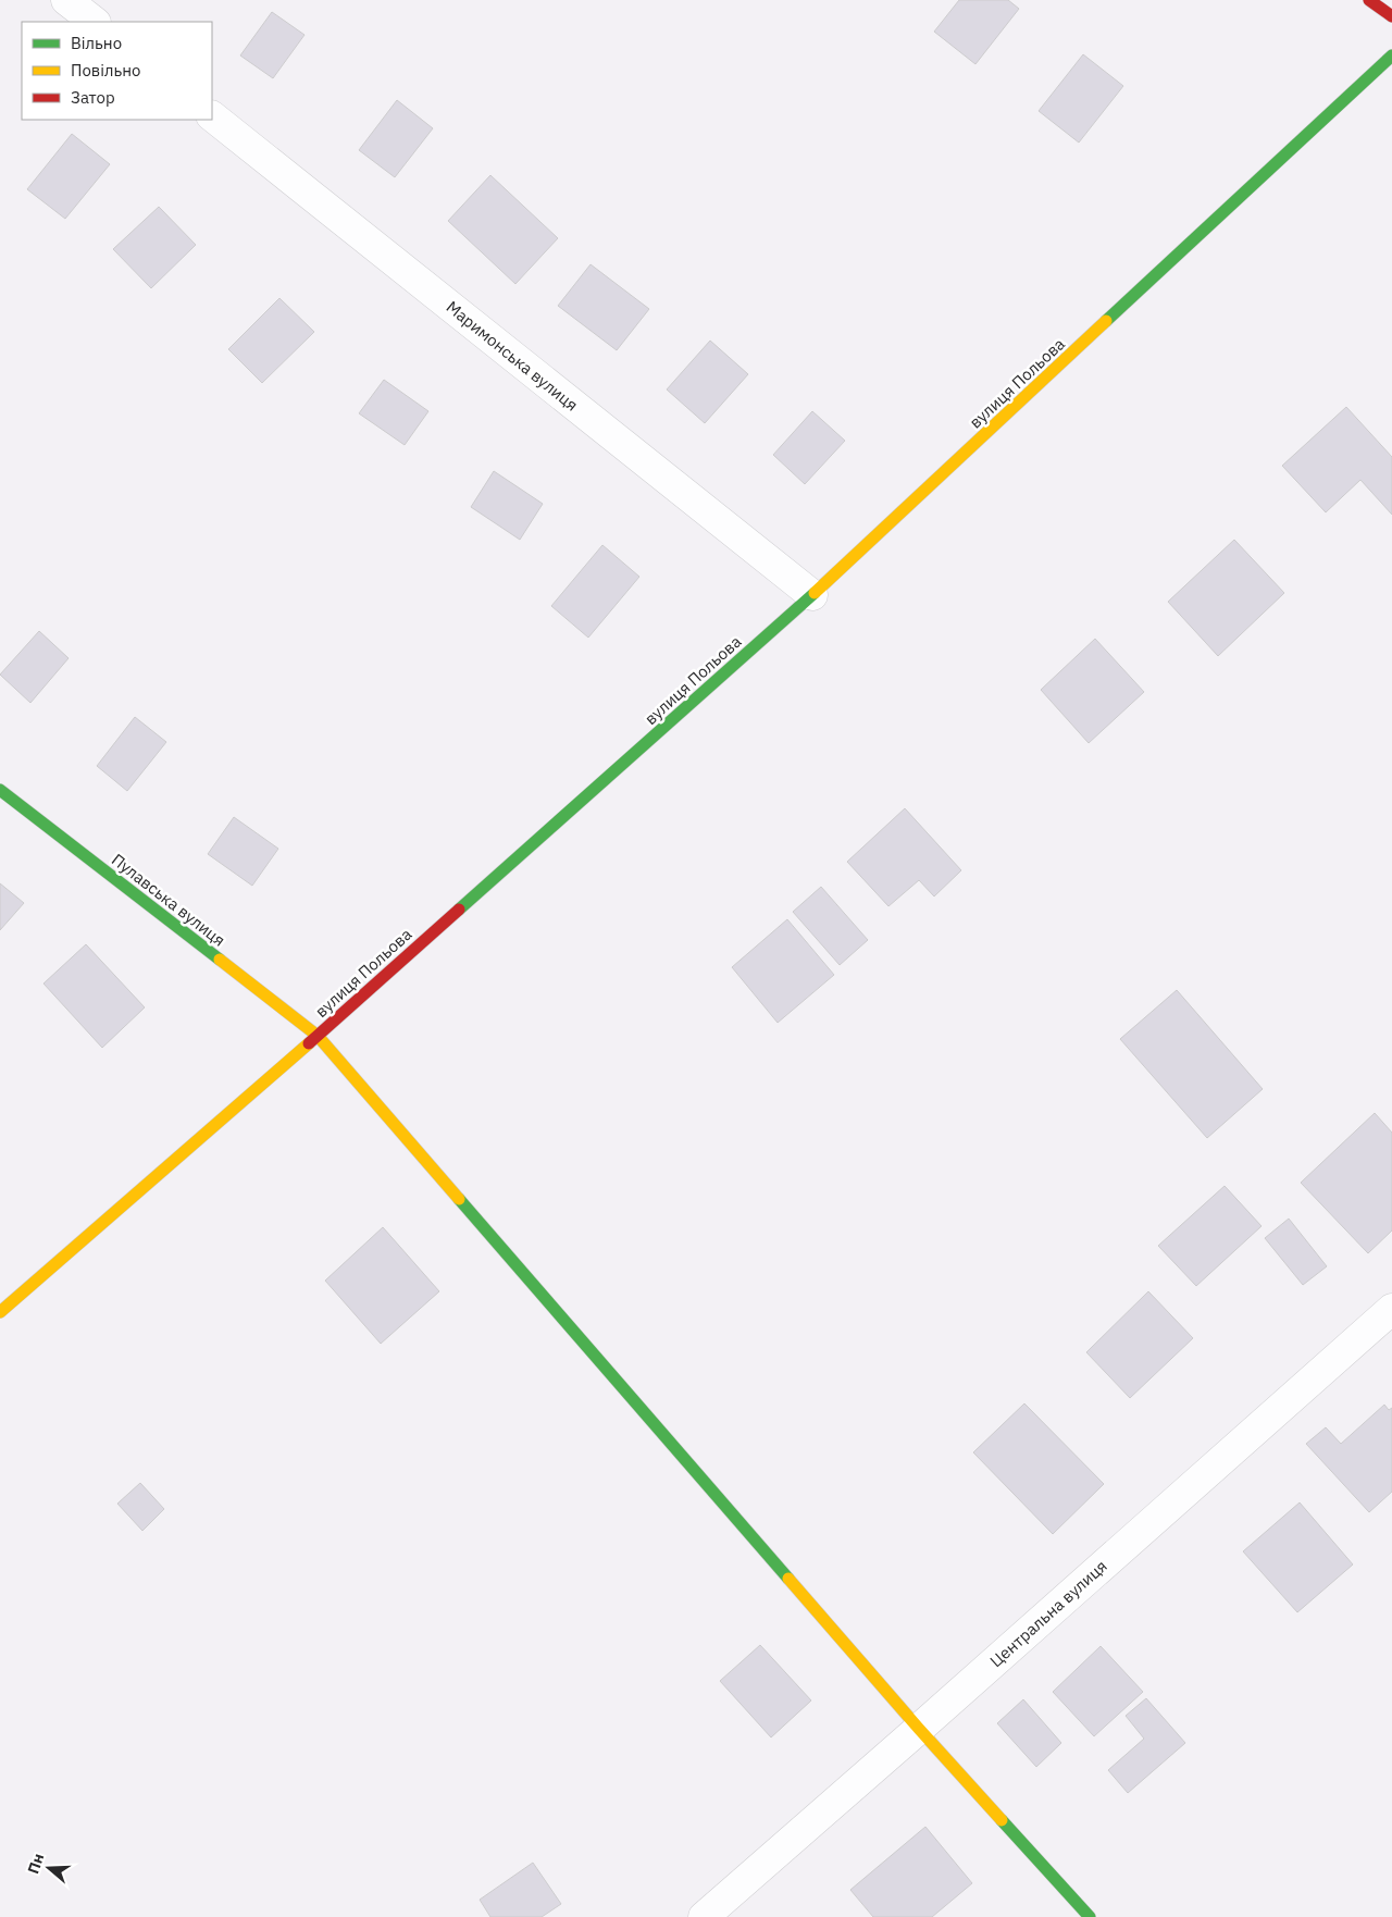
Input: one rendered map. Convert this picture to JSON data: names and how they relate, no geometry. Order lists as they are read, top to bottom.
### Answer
{
  "streets": {
    "street": [
      "Маримонська вулиця",
      "вулиця Польова",
      "Пулавська вулиця",
      "Центральна вулиця"
    ]
  },
  "crossings": [
    ["Маримонська вулиця", "вулиця Польова"],
    ["вулиця Польова", "Пулавська вулиця"],
    ["Пулавська вулиця", "Центральна вулиця"]
  ],
  "legend": ["Вільно", "Повільно", "Затор"],
  "north": "left"
}
